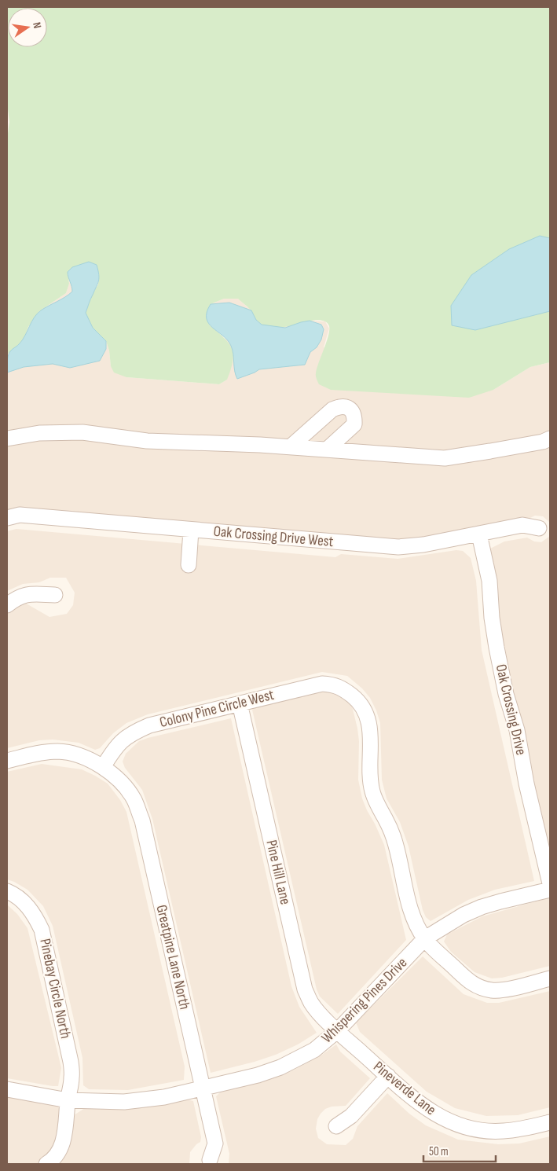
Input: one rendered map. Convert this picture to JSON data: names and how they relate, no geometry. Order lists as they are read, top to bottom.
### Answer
{
  "streets": {
    "street": [
      "Oak Crossing Drive West",
      "Colony Pine Circle West",
      "Oak Crossing Drive",
      "Pine Hill Lane",
      "Greatpine Lane North",
      "Pinebay Circle North",
      "Whispering Pines Drive",
      "Pineverde Lane"
    ]
  },
  "crossings": [
    ["Oak Crossing Drive West", "Oak Crossing Drive"],
    ["Colony Pine Circle West", "Pine Hill Lane"],
    ["Colony Pine Circle West", "Greatpine Lane North"],
    ["Colony Pine Circle West", "Whispering Pines Drive"],
    ["Pine Hill Lane", "Whispering Pines Drive"],
    ["Pine Hill Lane", "Pineverde Lane"],
    ["Greatpine Lane North", "Whispering Pines Drive"],
    ["Pinebay Circle North", "Whispering Pines Drive"],
    ["Whispering Pines Drive", "Pineverde Lane"]
  ],
  "scale_bar": "50 m",
  "north": "right"
}
